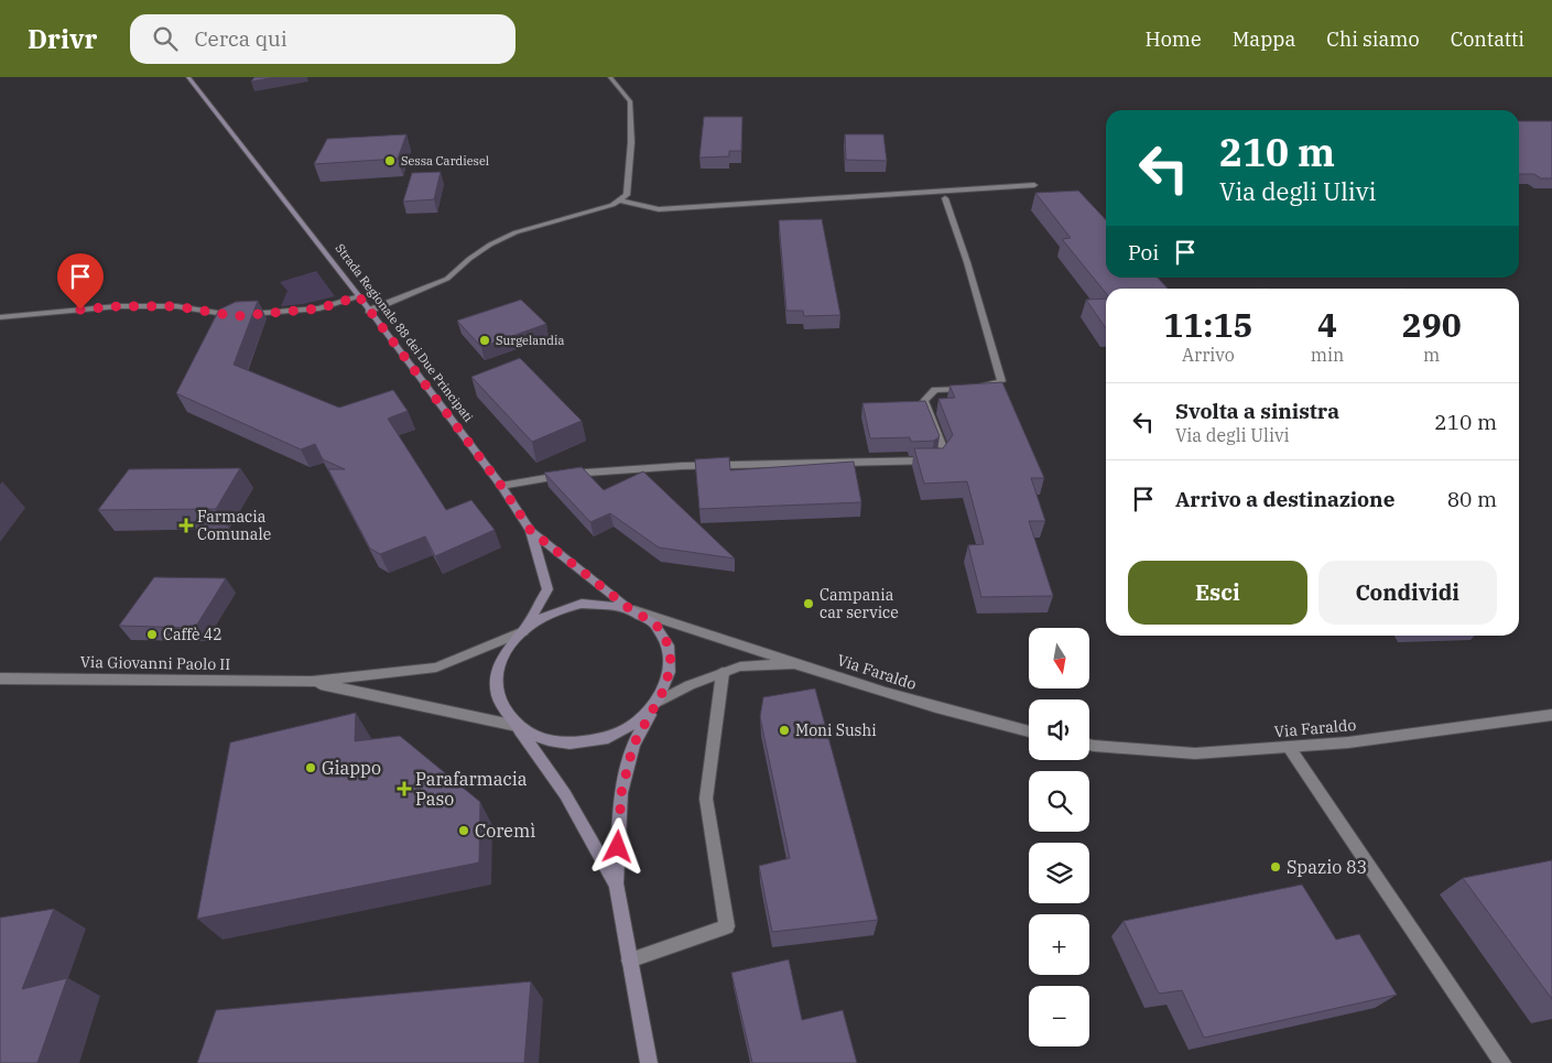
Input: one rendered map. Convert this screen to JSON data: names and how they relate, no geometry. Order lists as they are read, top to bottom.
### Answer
{
  "streets": {
    "main road": ["Strada Regionale 88 dei Due Principati"],
    "street": ["Via Giovanni Paolo II", "Via Faraldo"]
  },
  "crossings": [
    ["Strada Regionale 88 dei Due Principati", "Via Faraldo"]
  ],
  "places": {
    "other": [
      "Sessa Cardiesel",
      "Surgelandia",
      "Campania car service",
      "Caffè 42",
      "Moni Sushi",
      "Giappo",
      "Coremì",
      "Spazio 83"
    ],
    "health": ["Farmacia Comunale", "Parafarmacia Paso"]
  },
  "north": "bottom",
  "page": {
    "header": "Drivr",
    "search": "Cerca qui",
    "nav": [
      "Home",
      "Mappa",
      "Chi siamo",
      "Contatti"
    ],
    "turn": ["210 m", "Via degli Ulivi"],
    "then": "Poi",
    "eta": [
      "11:15",
      "Arrivo",
      "4",
      "min",
      "290",
      "m"
    ],
    "list": [
      {
        "name": "Svolta a sinistra",
        "note": "Via degli Ulivi",
        "value": "210 m"
      },
      {
        "name": "Arrivo a destinazione",
        "value": "80 m"
      }
    ],
    "buttons": ["Esci", "Condividi"],
    "map_buttons": ["+", "−"]
  }
}
